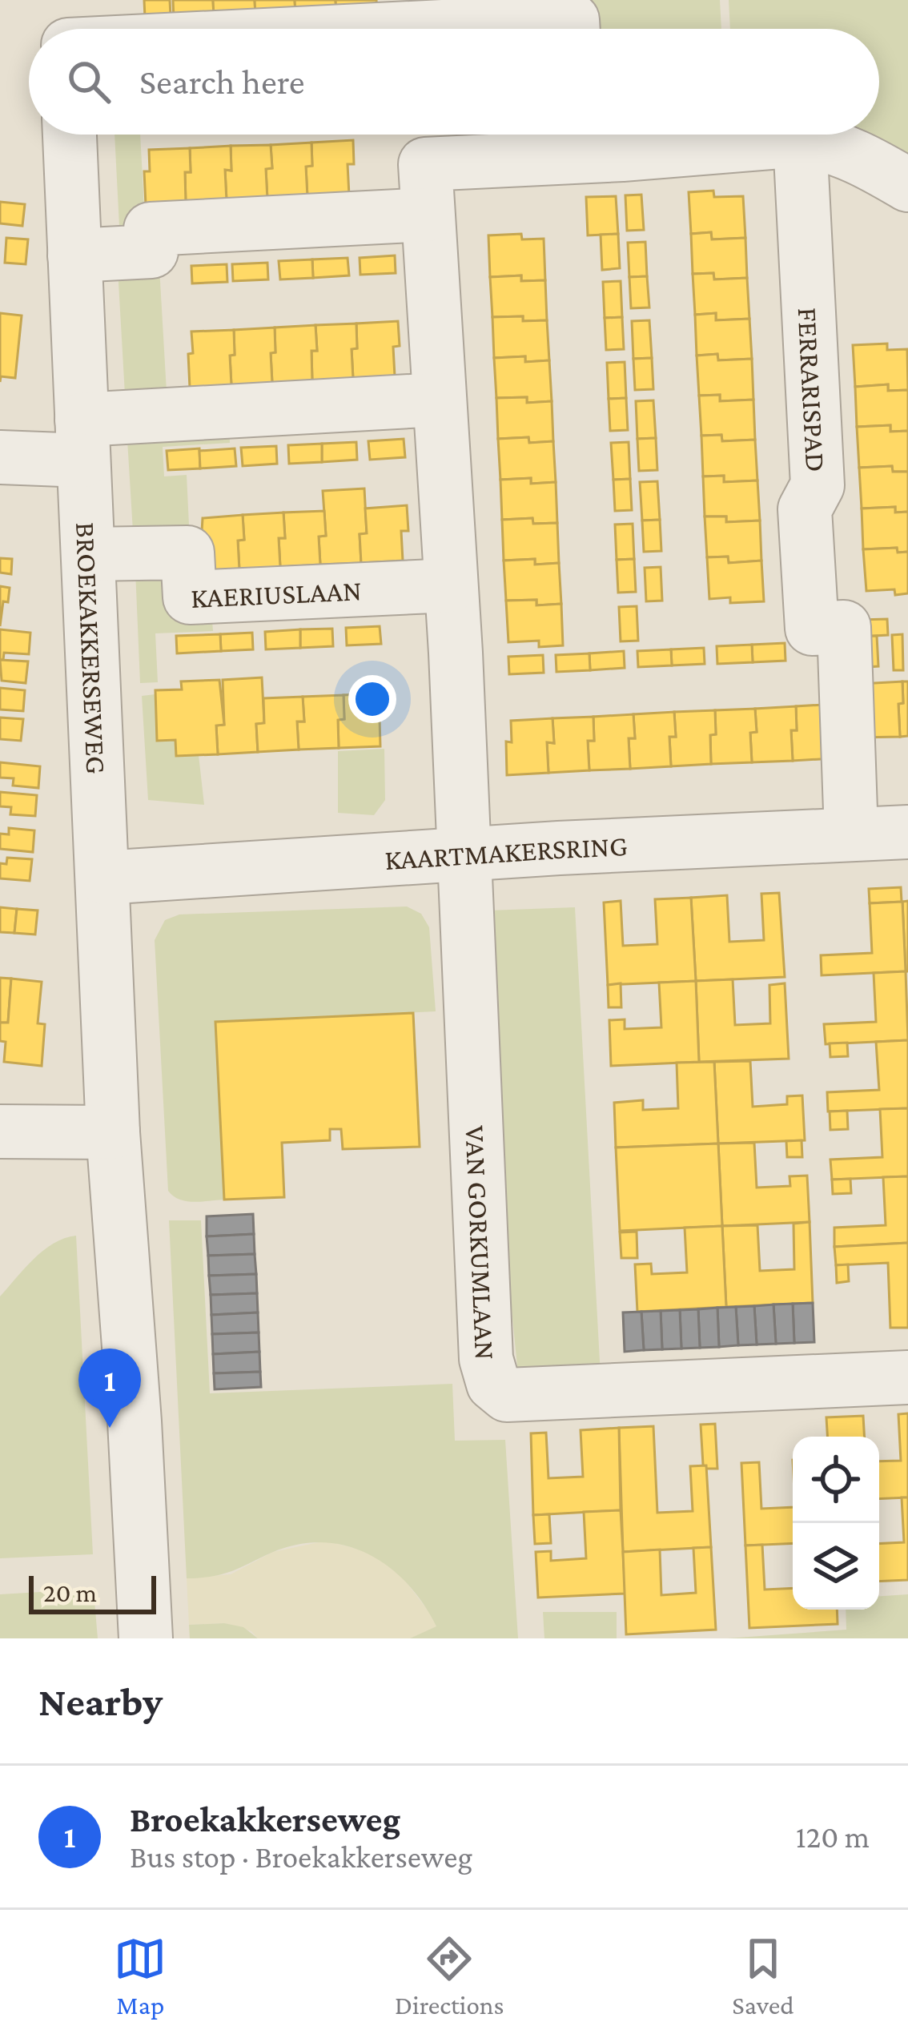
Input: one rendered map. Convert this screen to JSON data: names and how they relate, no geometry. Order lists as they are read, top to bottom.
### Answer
{
  "streets": {
    "street": [
      "FERRARISPAD",
      "KAERIUSLAAN",
      "BROEKAKKERSEWEG",
      "KAARTMAKERSRING",
      "VAN GORKUMLAAN"
    ]
  },
  "crossings": [
    ["FERRARISPAD", "KAARTMAKERSRING"],
    ["KAERIUSLAAN", "BROEKAKKERSEWEG"],
    ["BROEKAKKERSEWEG", "KAARTMAKERSRING"],
    ["KAARTMAKERSRING", "VAN GORKUMLAAN"]
  ],
  "scale_bar": "20 m",
  "page": {
    "search": "Search here",
    "pins": "1",
    "scale": "20 m",
    "heading": "Nearby",
    "list": [
      {
        "mark": "1",
        "name": "Broekakkerseweg",
        "note": "Bus stop · Broekakkerseweg",
        "value": "120 m"
      }
    ],
    "nav": ["Map", "Directions", "Saved"]
  }
}
